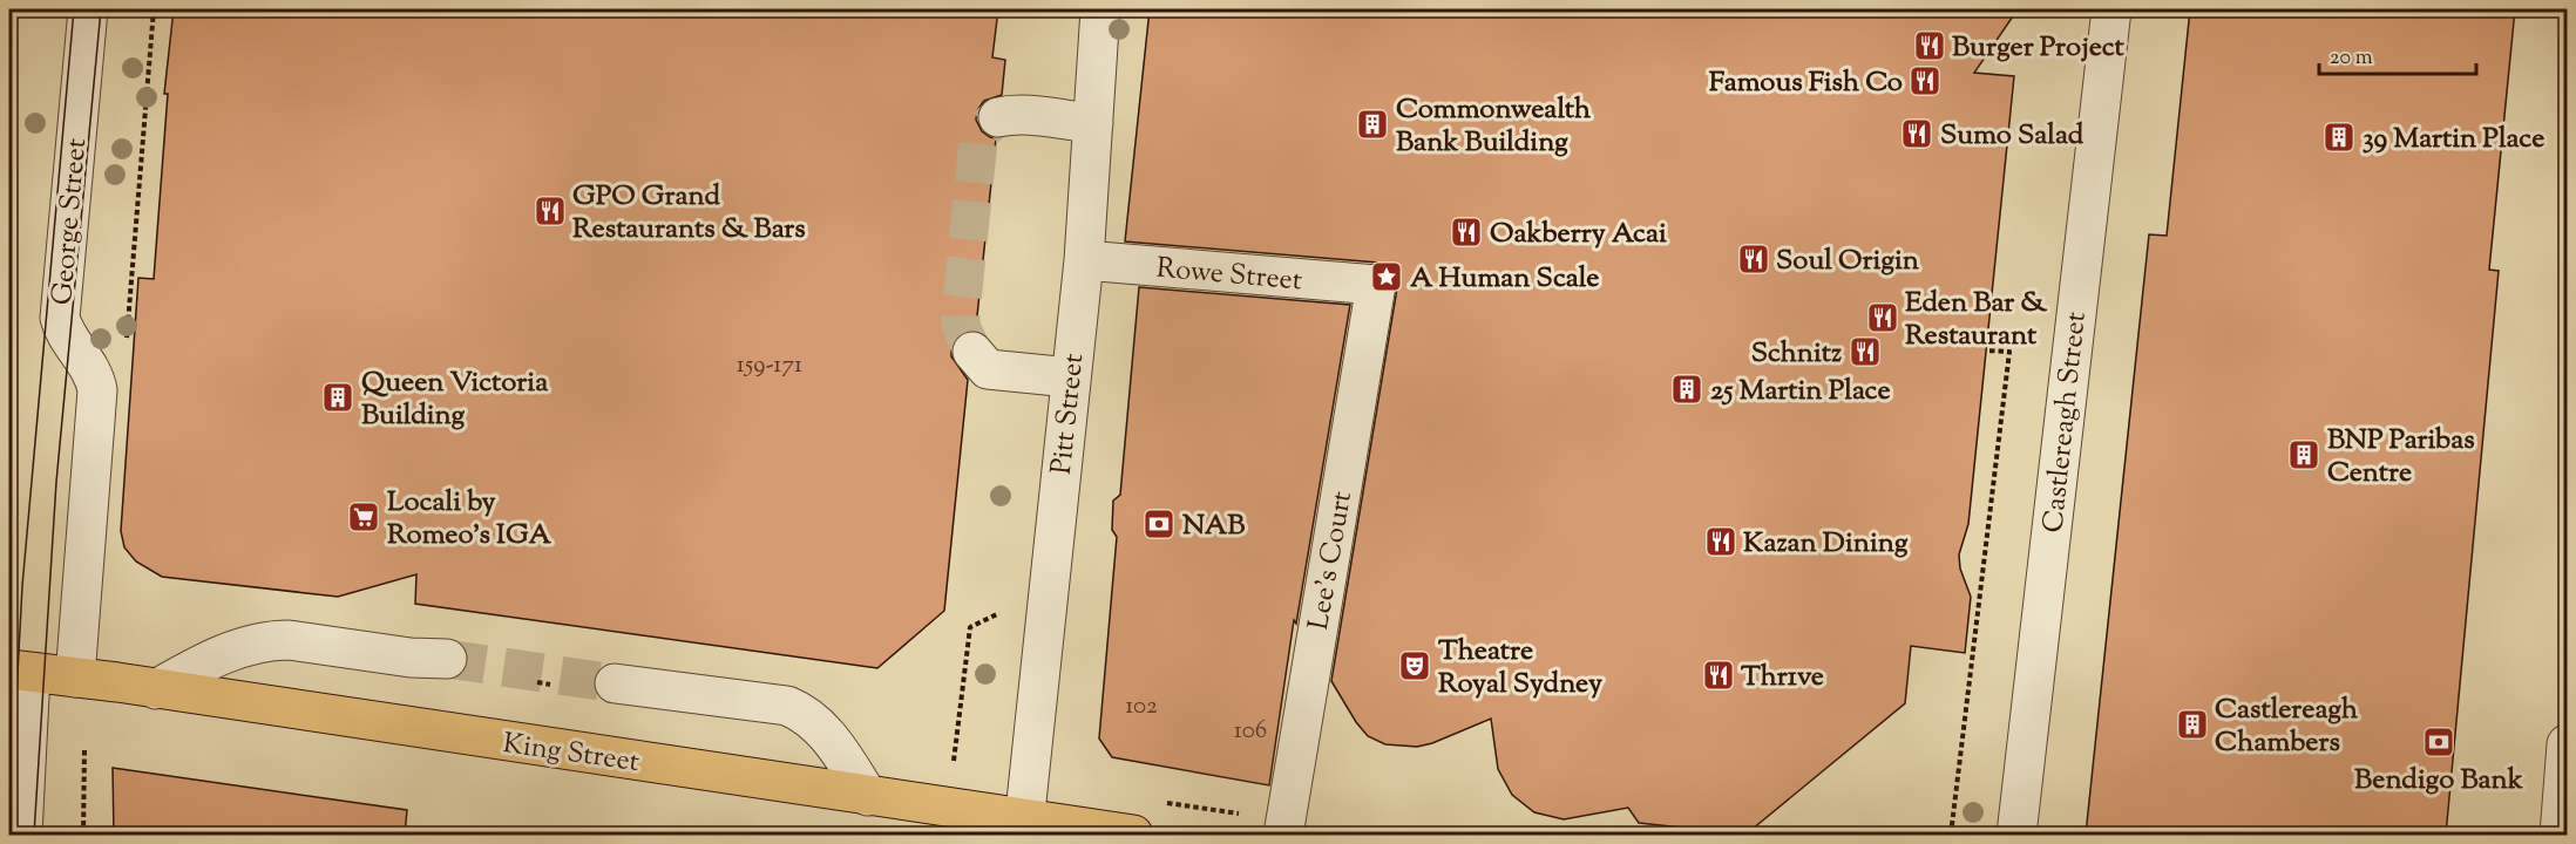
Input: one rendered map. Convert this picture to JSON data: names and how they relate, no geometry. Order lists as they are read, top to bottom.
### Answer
{
  "streets": {
    "main road": ["King Street"],
    "street": [
      "George Street",
      "Rowe Street",
      "Pitt Street",
      "Castlereagh Street",
      "Lee's Court"
    ]
  },
  "crossings": [
    ["George Street", "King Street"],
    ["Rowe Street", "Pitt Street"],
    ["Rowe Street", "Lee's Court"],
    ["Pitt Street", "King Street"]
  ],
  "places": {
    "restaurant": [
      "Burger Project",
      "Famous Fish Co",
      "Sumo Salad",
      "GPO Grand Restaurants & Bars",
      "Oakberry Acai",
      "Soul Origin",
      "Eden Bar & Restaurant",
      "Schnitz",
      "Kazan Dining",
      "Thr1ve"
    ],
    "building": [
      "Commonwealth Bank Building",
      "39 Martin Place",
      "25 Martin Place",
      "Queen Victoria Building",
      "BNP Paribas Centre",
      "Castlereagh Chambers"
    ],
    "place": ["A Human Scale"],
    "supermarket": ["Locali by Romeo's IGA"],
    "bank": ["NAB", "Bendigo Bank"],
    "theatre": ["Theatre Royal Sydney"]
  },
  "house_numbers": ["159-171", "102", "106"],
  "scale_bar": "20 m"
}
